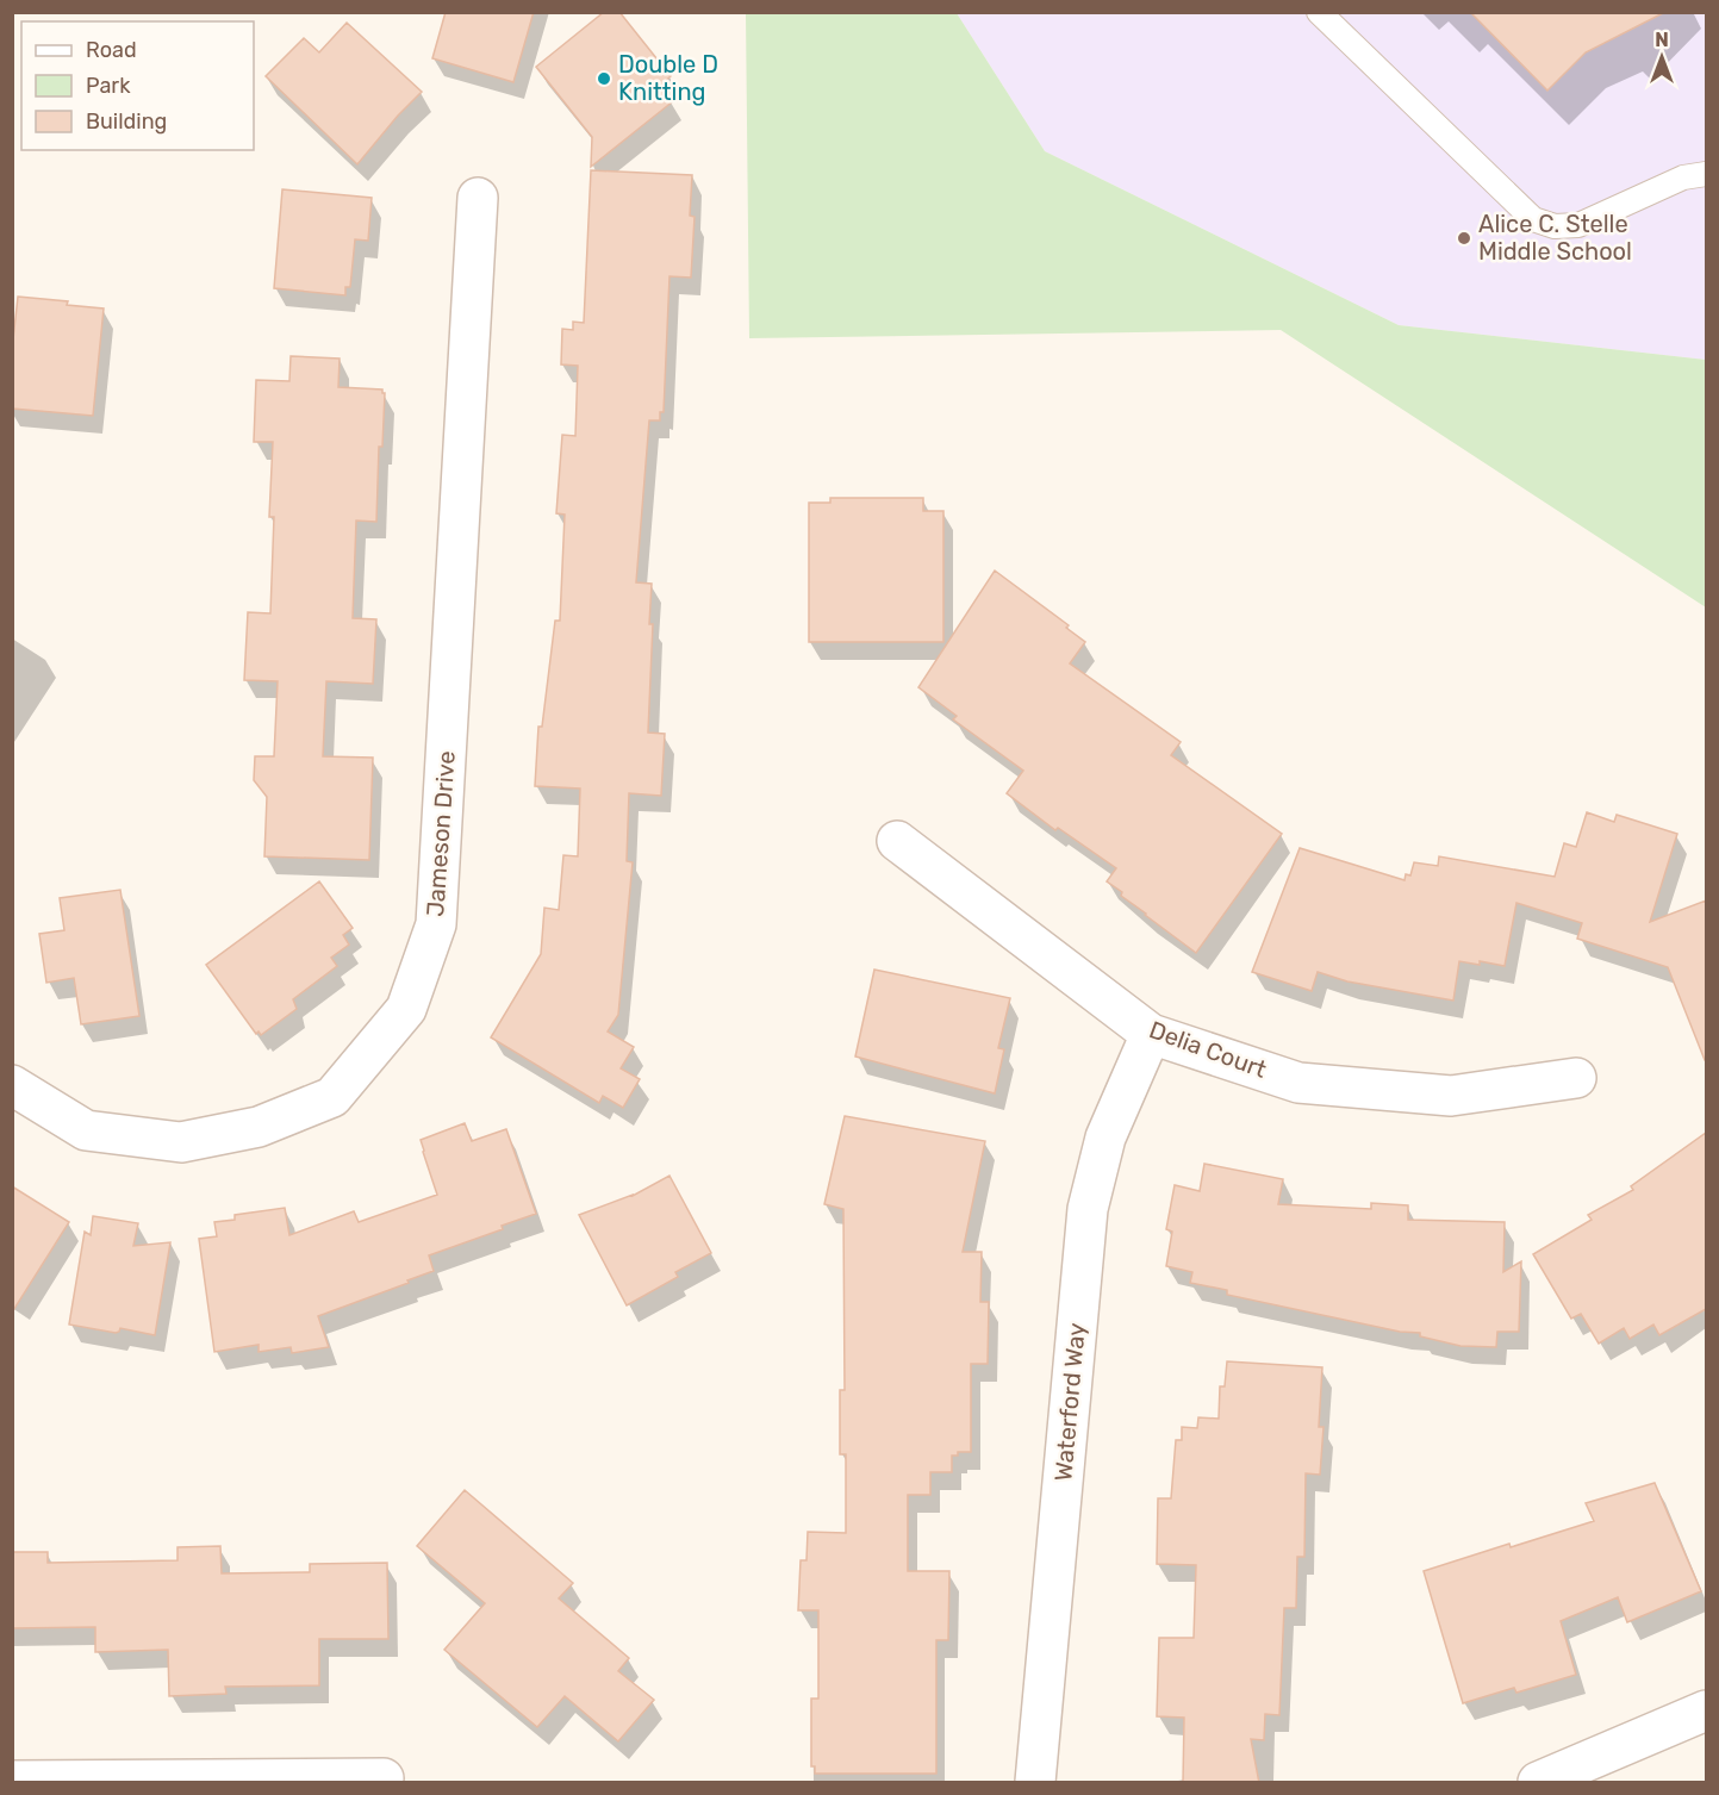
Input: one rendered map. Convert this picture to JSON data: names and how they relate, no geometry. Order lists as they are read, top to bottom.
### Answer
{
  "streets": {
    "street": ["Jameson Drive", "Delia Court", "Waterford Way"]
  },
  "crossings": [
    ["Delia Court", "Waterford Way"]
  ],
  "places": ["Double D Knitting", "Alice C. Stelle Middle School"],
  "legend": ["Road", "Park", "Building"],
  "north": "top"
}
